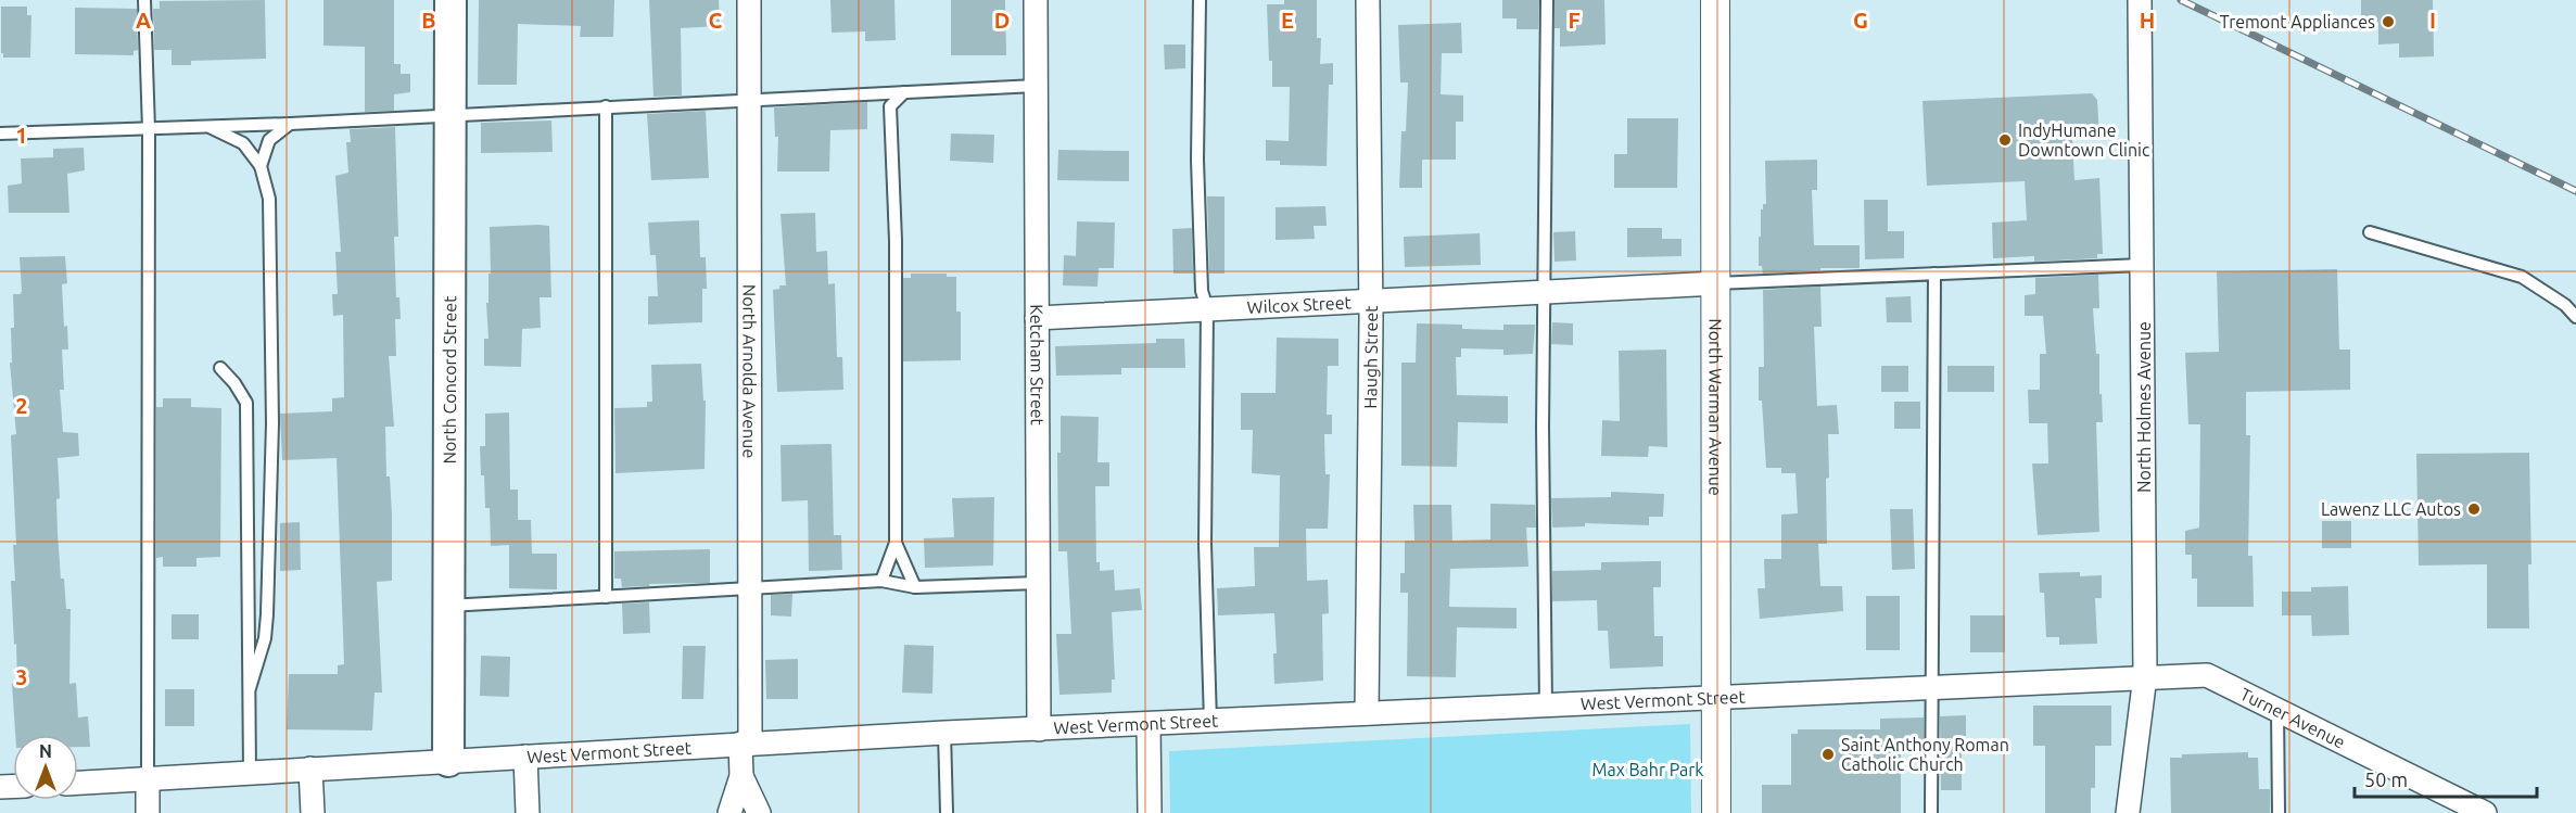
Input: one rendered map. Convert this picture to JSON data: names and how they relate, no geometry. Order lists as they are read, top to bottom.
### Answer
{
  "streets": {
    "main road": ["North Concord Street"],
    "street": [
      "Wilcox Street",
      "Haugh Street",
      "Ketcham Street",
      "North Arnolda Avenue",
      "North Warman Avenue",
      "North Holmes Avenue",
      "West Vermont Street",
      "Turner Avenue"
    ]
  },
  "crossings": [
    ["Wilcox Street", "Haugh Street"],
    ["Wilcox Street", "Ketcham Street"],
    ["Wilcox Street", "North Warman Avenue"],
    ["Haugh Street", "West Vermont Street"],
    ["Ketcham Street", "West Vermont Street"],
    ["North Arnolda Avenue", "West Vermont Street"],
    ["North Concord Street", "West Vermont Street"],
    ["North Warman Avenue", "West Vermont Street"],
    ["North Holmes Avenue", "West Vermont Street"],
    ["West Vermont Street", "Turner Avenue"]
  ],
  "parks": ["Max Bahr Park"],
  "places": [
    "Tremont Appliances",
    "IndyHumane Downtown Clinic",
    "Lawenz LLC Autos",
    "Saint Anthony Roman Catholic Church"
  ],
  "scale_bar": "50 m",
  "north": "top",
  "grid": {
    "columns": [
      "A",
      "B",
      "C",
      "D",
      "E",
      "F",
      "G",
      "H",
      "I"
    ],
    "rows": ["1", "2", "3"]
  }
}
